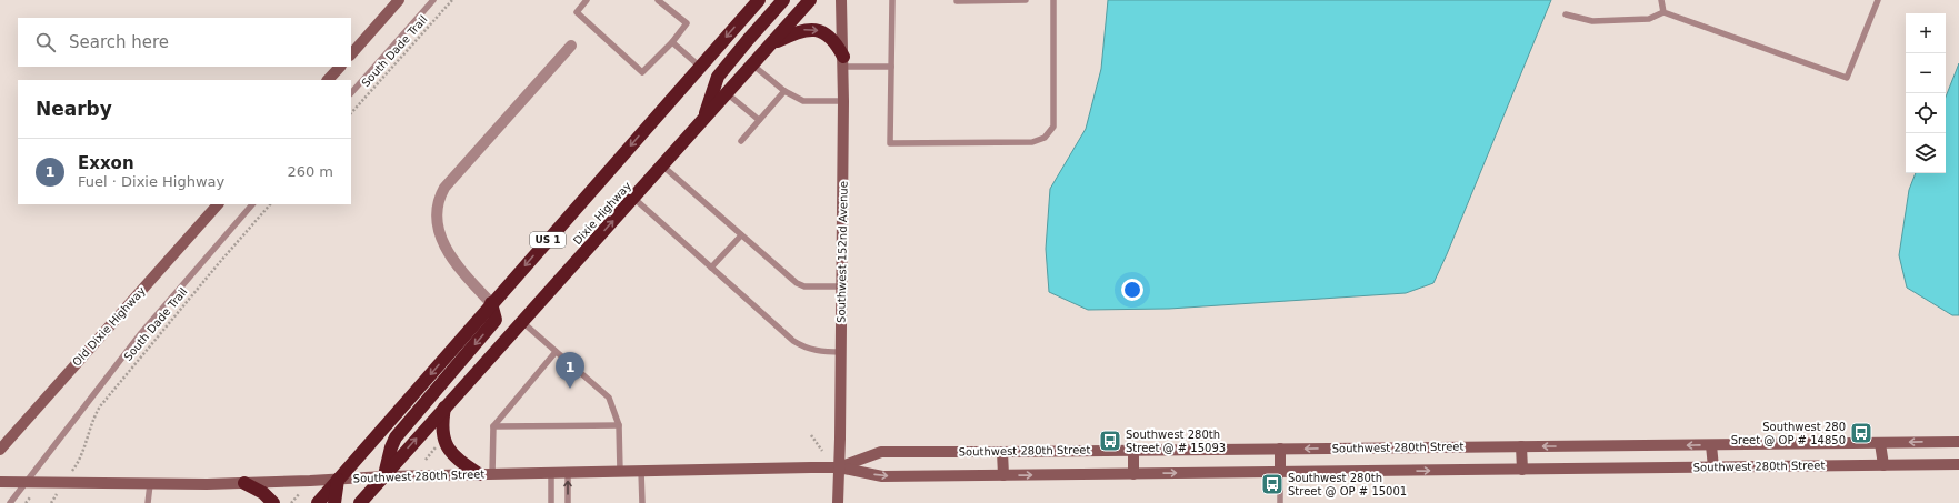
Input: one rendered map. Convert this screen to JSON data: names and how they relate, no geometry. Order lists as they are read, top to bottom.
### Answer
{
  "streets": {
    "highway": ["Dixie Highway", "US 1"],
    "street": ["Southwest 152nd Avenue", "Old Dixie Highway", "Southwest 280th Street"],
    "path": ["South Dade Trail"]
  },
  "crossings": [
    ["Dixie Highway", "Southwest 280th Street"],
    ["Southwest 152nd Avenue", "Southwest 280th Street"]
  ],
  "places": {
    "bus stop": ["Southwest 280 Sreet @ OP # 14850", "Southwest 280th Street @ # 15093", "Southwest 280th Street @ OP # 15001"]
  },
  "page": {
    "map_buttons": ["+", "−"],
    "search": "Search here",
    "heading": "Nearby",
    "list": [
      {
        "mark": "1",
        "name": "Exxon",
        "note": "Fuel · Dixie Highway",
        "value": "260 m"
      }
    ],
    "pins": "1"
  }
}
